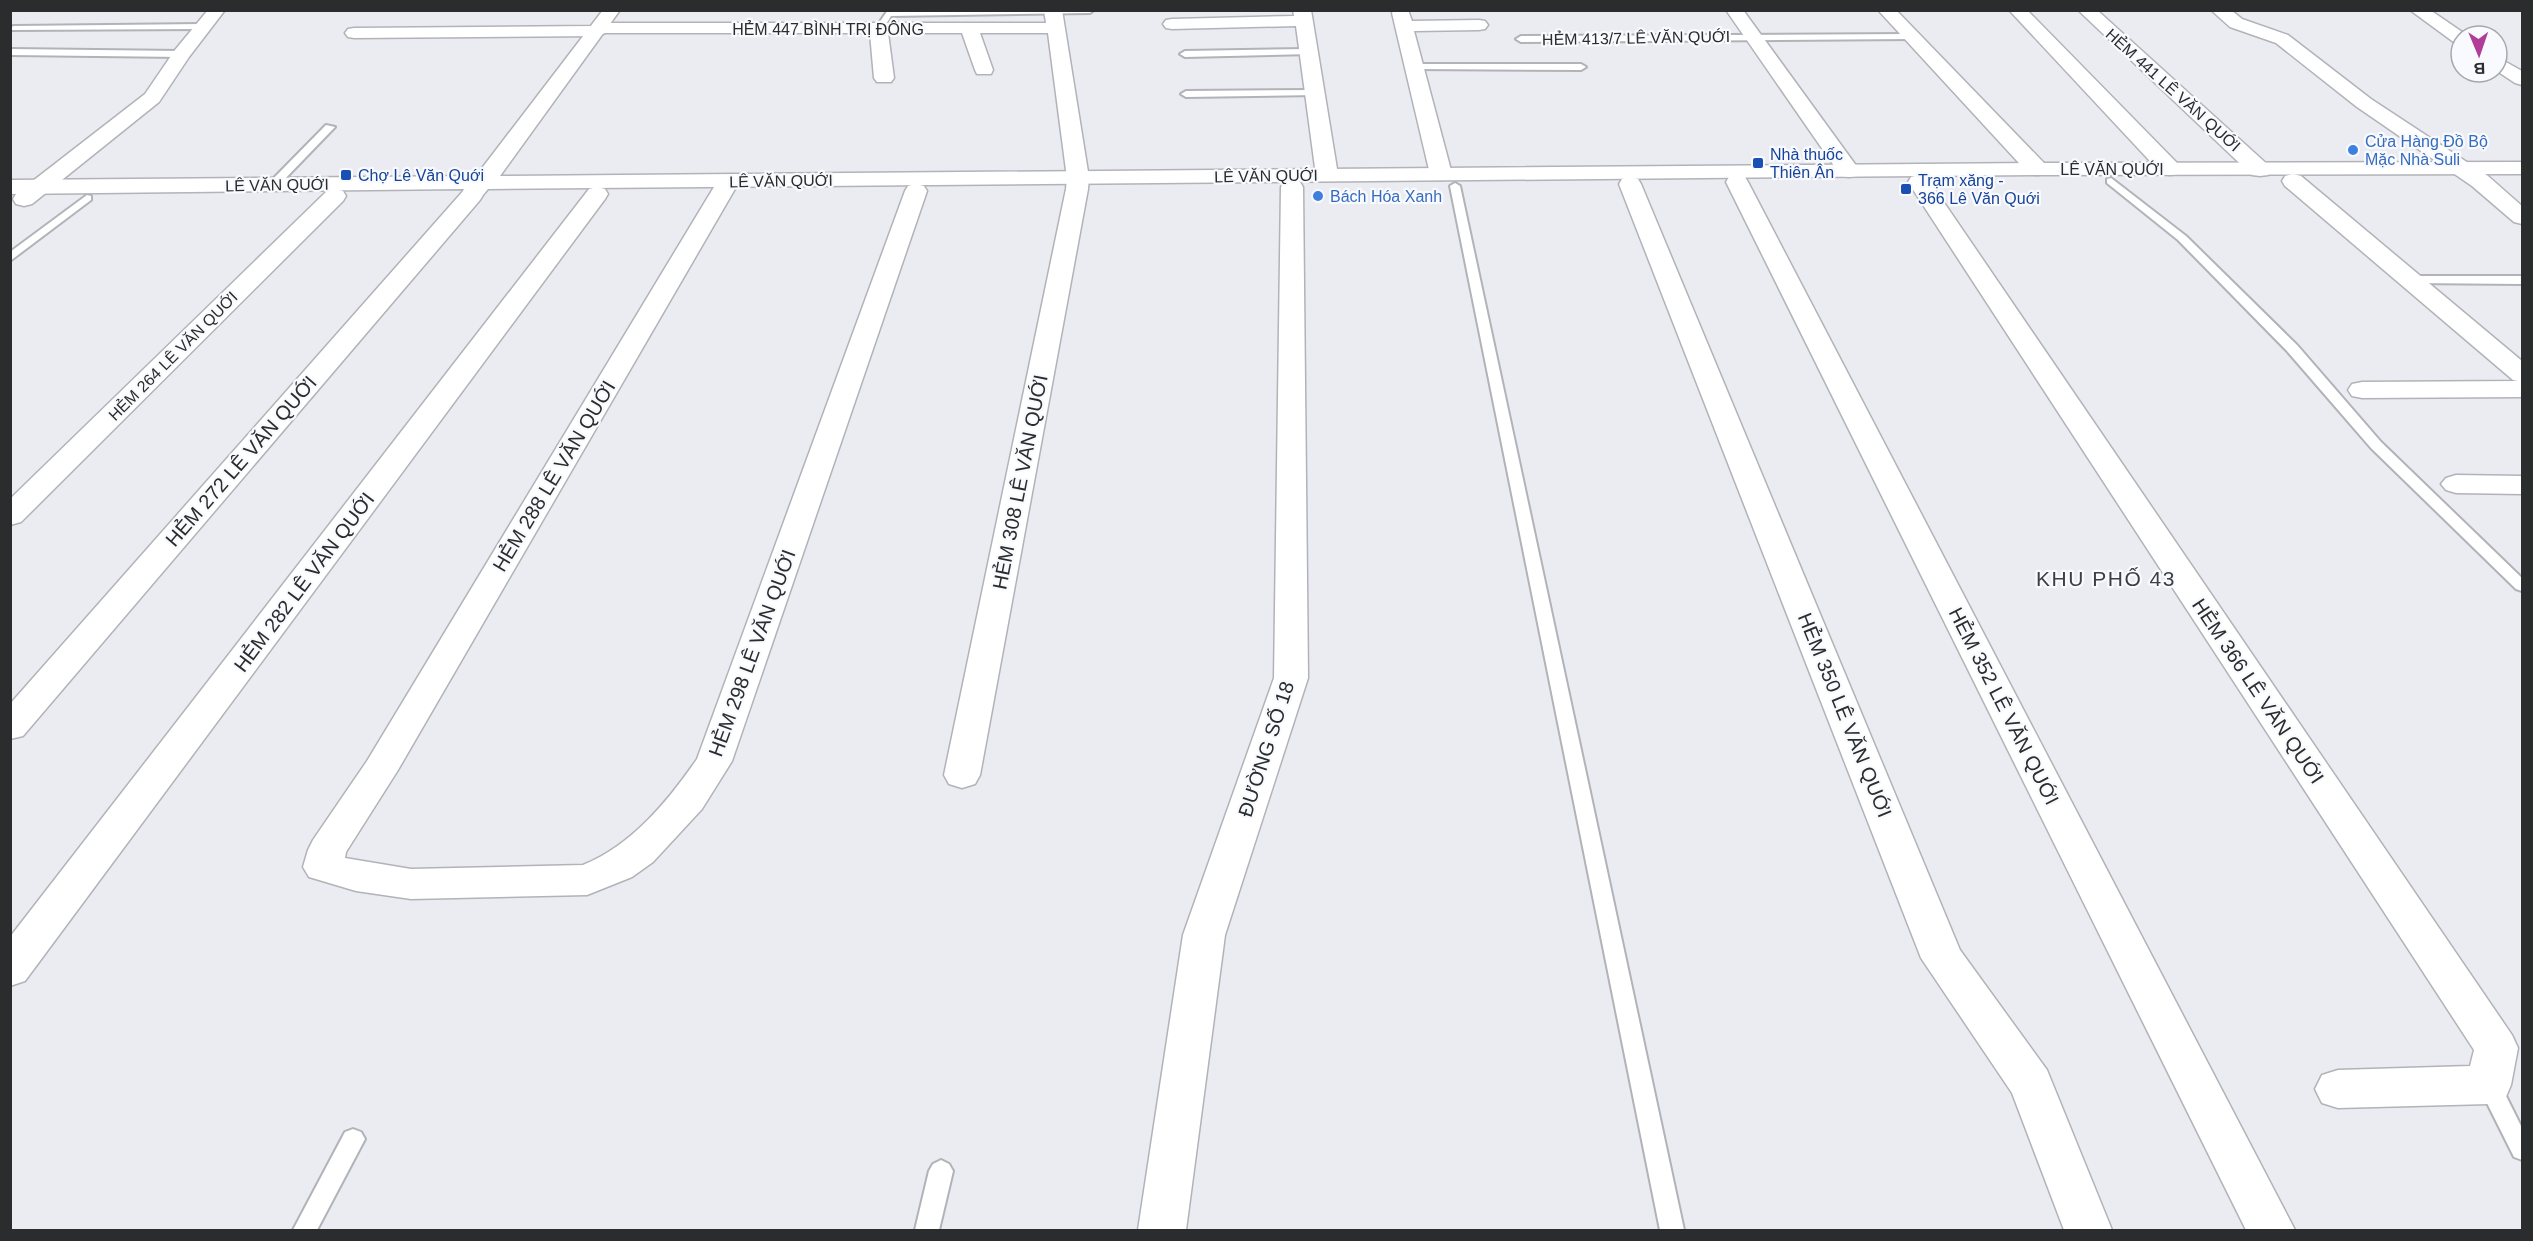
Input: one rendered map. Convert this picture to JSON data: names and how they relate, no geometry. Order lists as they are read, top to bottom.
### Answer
{
  "streets": {
    "street": [
      "HẺM 447 BÌNH TRỊ ĐÔNG",
      "HẺM 441 LÊ VĂN QUỚI",
      "LÊ VĂN QUỚI",
      "HẺM 264 LÊ VĂN QUỚI",
      "HẺM 272 LÊ VĂN QUỚI",
      "HẺM 288 LÊ VĂN QUỚI",
      "HẺM 308 LÊ VĂN QUỚI",
      "HẺM 282 LÊ VĂN QUỚI",
      "HẺM 298 LÊ VĂN QUỚI",
      "HẺM 366 LÊ VĂN QUỚI",
      "HẺM 352 LÊ VĂN QUỚI",
      "HẺM 350 LÊ VĂN QUỚI",
      "ĐƯỜNG SỐ 18"
    ],
    "lane": ["HẺM 413/7 LÊ VĂN QUỚI"]
  },
  "crossings": [
    ["HẺM 447 BÌNH TRỊ ĐÔNG", "HẺM 272 LÊ VĂN QUỚI"],
    ["HẺM 447 BÌNH TRỊ ĐÔNG", "HẺM 308 LÊ VĂN QUỚI"],
    ["HẺM 441 LÊ VĂN QUỚI", "LÊ VĂN QUỚI"],
    ["LÊ VĂN QUỚI", "HẺM 264 LÊ VĂN QUỚI"],
    ["LÊ VĂN QUỚI", "HẺM 272 LÊ VĂN QUỚI"],
    ["LÊ VĂN QUỚI", "HẺM 288 LÊ VĂN QUỚI"],
    ["LÊ VĂN QUỚI", "HẺM 308 LÊ VĂN QUỚI"],
    ["LÊ VĂN QUỚI", "HẺM 282 LÊ VĂN QUỚI"],
    ["LÊ VĂN QUỚI", "HẺM 298 LÊ VĂN QUỚI"],
    ["LÊ VĂN QUỚI", "HẺM 366 LÊ VĂN QUỚI"],
    ["LÊ VĂN QUỚI", "HẺM 352 LÊ VĂN QUỚI"],
    ["LÊ VĂN QUỚI", "HẺM 350 LÊ VĂN QUỚI"],
    ["LÊ VĂN QUỚI", "ĐƯỜNG SỐ 18"],
    ["HẺM 288 LÊ VĂN QUỚI", "HẺM 298 LÊ VĂN QUỚI"]
  ],
  "districts": ["KHU PHỐ 43"],
  "places": {
    "other": ["Cửa Hàng Đồ Bộ Mặc Nhà Suli", "Bách Hóa Xanh"],
    "transit": ["Nhà thuốc Thiên Ân", "Chợ Lê Văn Quới", "Trạm xăng - 366 Lê Văn Quới"]
  },
  "north": "bottom"
}
